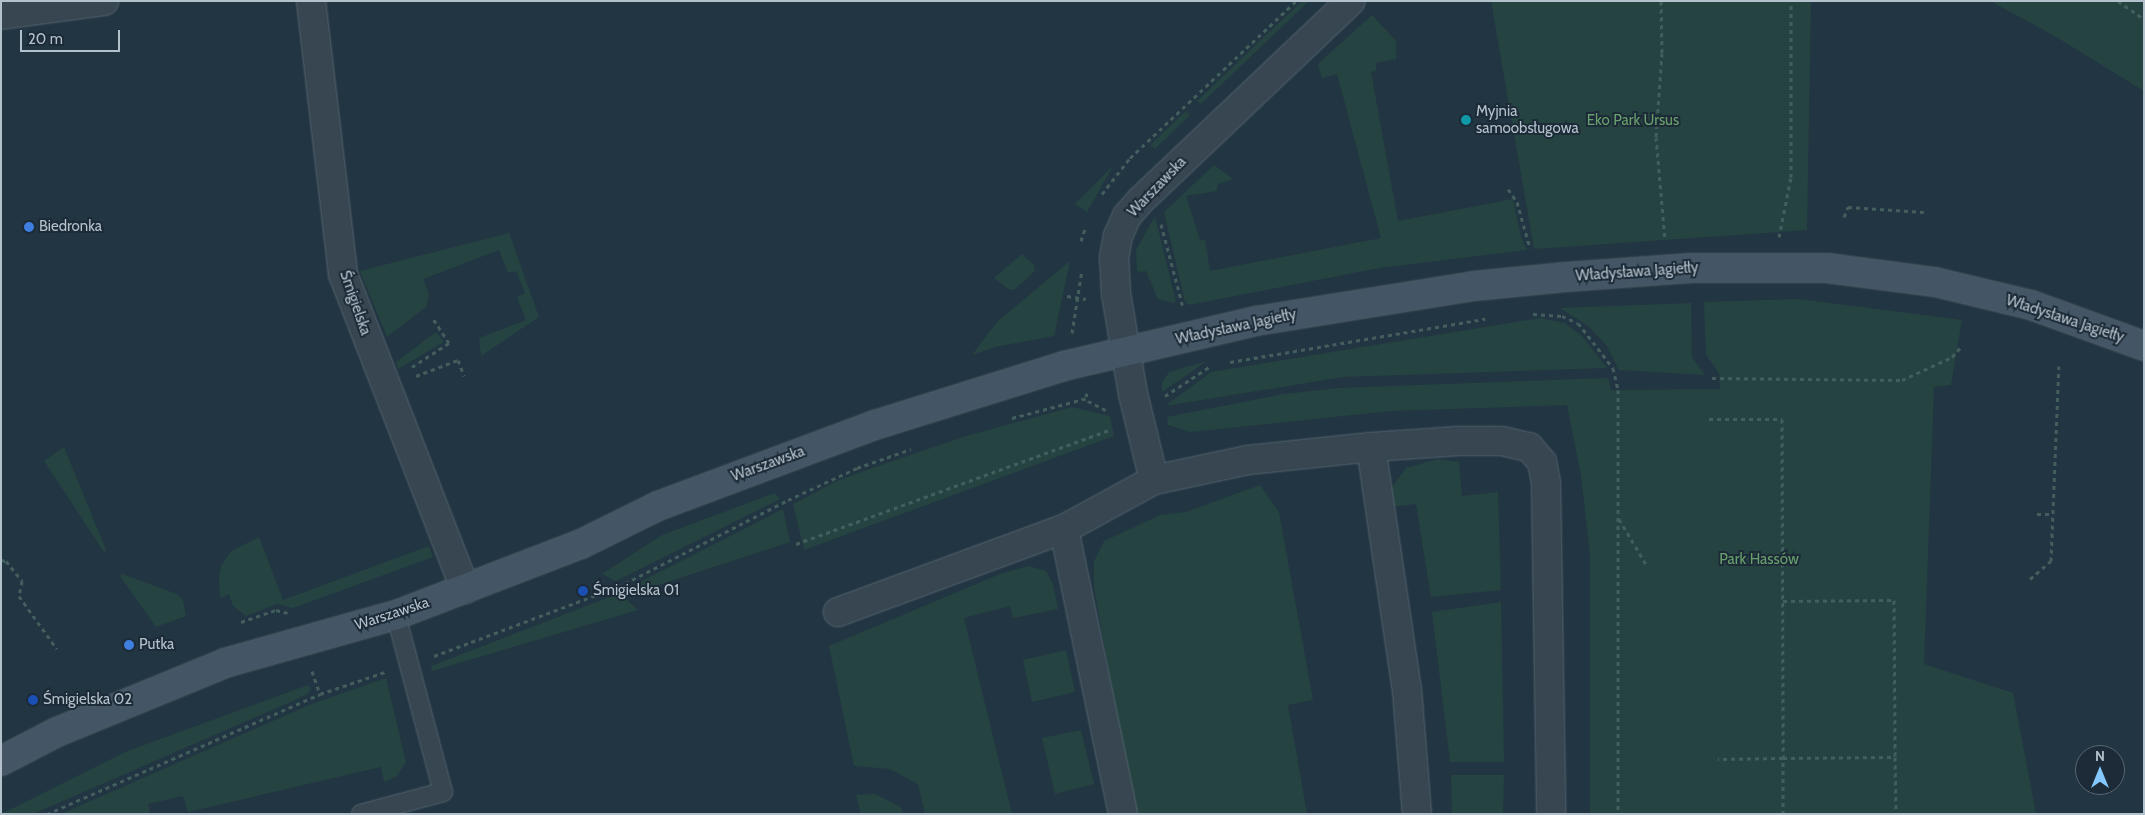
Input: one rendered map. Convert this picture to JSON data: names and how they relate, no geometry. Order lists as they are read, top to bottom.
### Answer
{
  "streets": {
    "street": ["Warszawska", "Władysława Jagiełły", "Śmigielska"]
  },
  "crossings": [
    ["Warszawska", "Władysława Jagiełły"],
    ["Warszawska", "Śmigielska"]
  ],
  "parks": ["Eko Park Ursus", "Park Hassów"],
  "places": [
    "Myjnia samoobsługowa",
    "Biedronka",
    "Śmigielska 01",
    "Putka",
    "Śmigielska 02"
  ],
  "scale_bar": "20 m",
  "north": "top"
}
